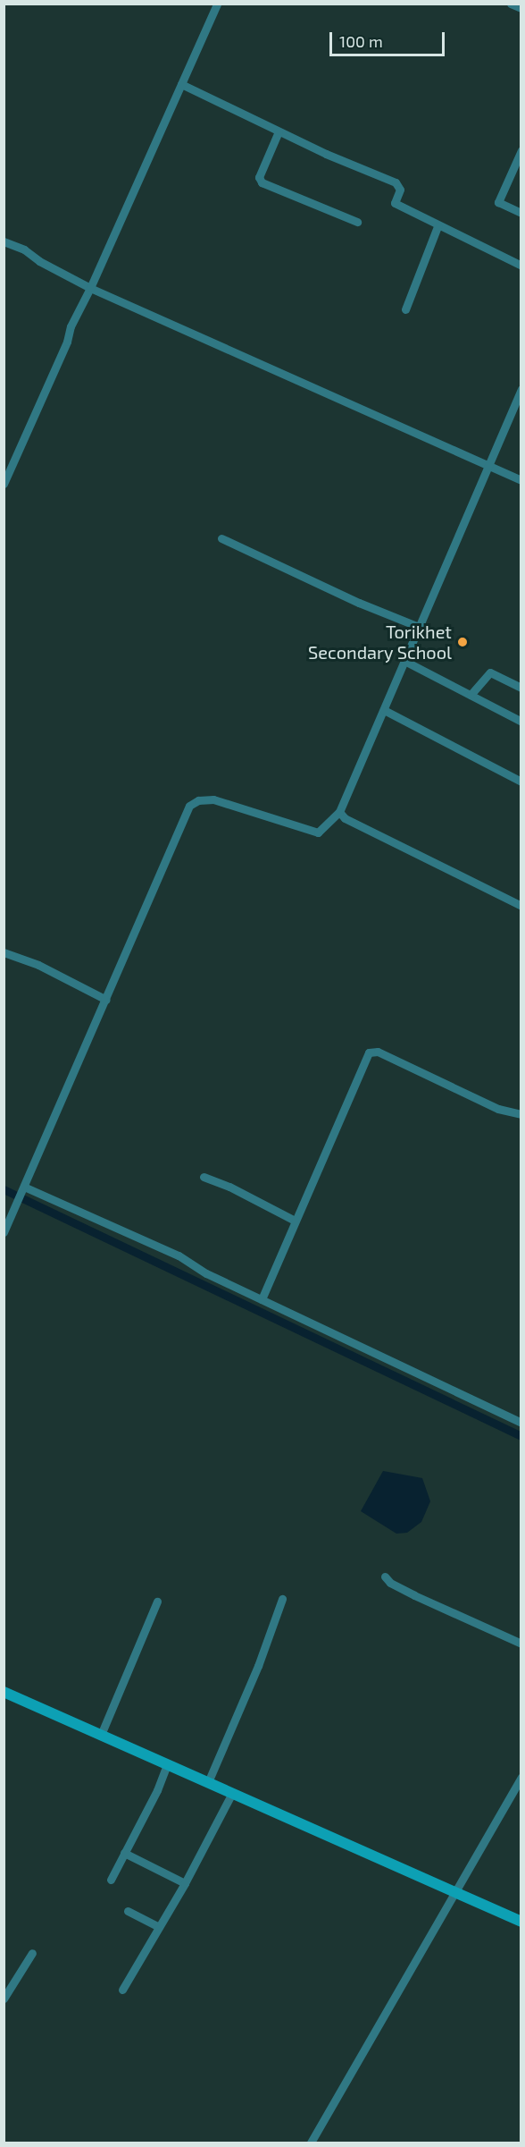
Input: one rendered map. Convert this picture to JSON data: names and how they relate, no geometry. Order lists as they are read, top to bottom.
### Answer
{
  "places": ["Torikhet Secondary School"],
  "scale_bar": "100 m"
}
